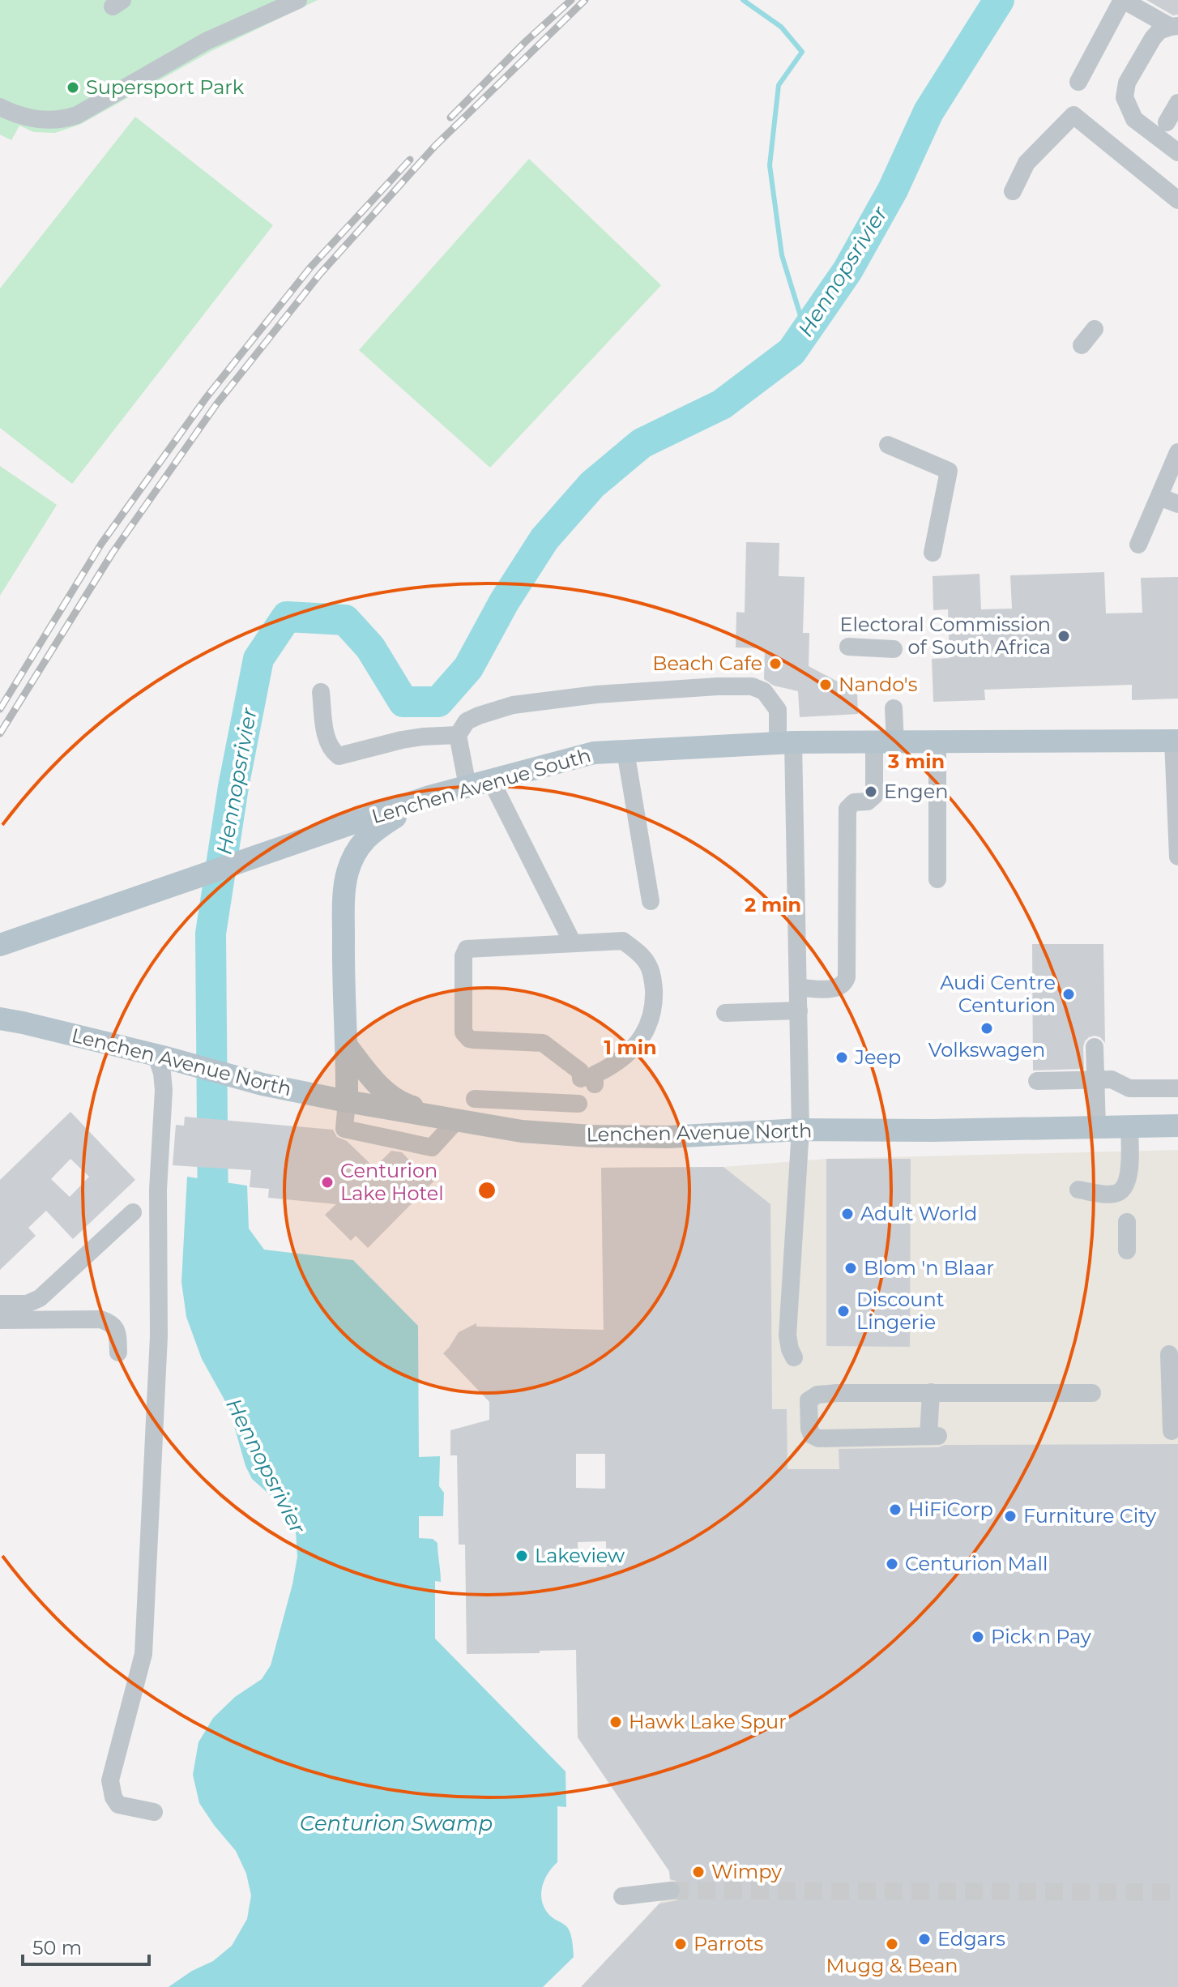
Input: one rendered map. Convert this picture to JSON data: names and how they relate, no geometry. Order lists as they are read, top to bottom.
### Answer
{
  "streets": {
    "main road": ["Lenchen Avenue South", "Lenchen Avenue North"]
  },
  "water": ["Hennopsrivier", "Centurion Swamp"],
  "places": [
    "Supersport Park",
    "Electoral Commission of South Africa",
    "Beach Cafe",
    "Nando's",
    "Engen",
    "Audi Centre Centurion",
    "Volkswagen",
    "Jeep",
    "Centurion Lake Hotel",
    "Adult World",
    "Blom 'n Blaar",
    "Discount Lingerie",
    "HiFiCorp",
    "Furniture City",
    "Lakeview",
    "Centurion Mall",
    "Pick n Pay",
    "Hawk Lake Spur",
    "Wimpy",
    "Edgars",
    "Parrots",
    "Mugg & Bean"
  ],
  "scale_bar": "50 m",
  "rings": ["3 min", "2 min", "1 min"]
}
